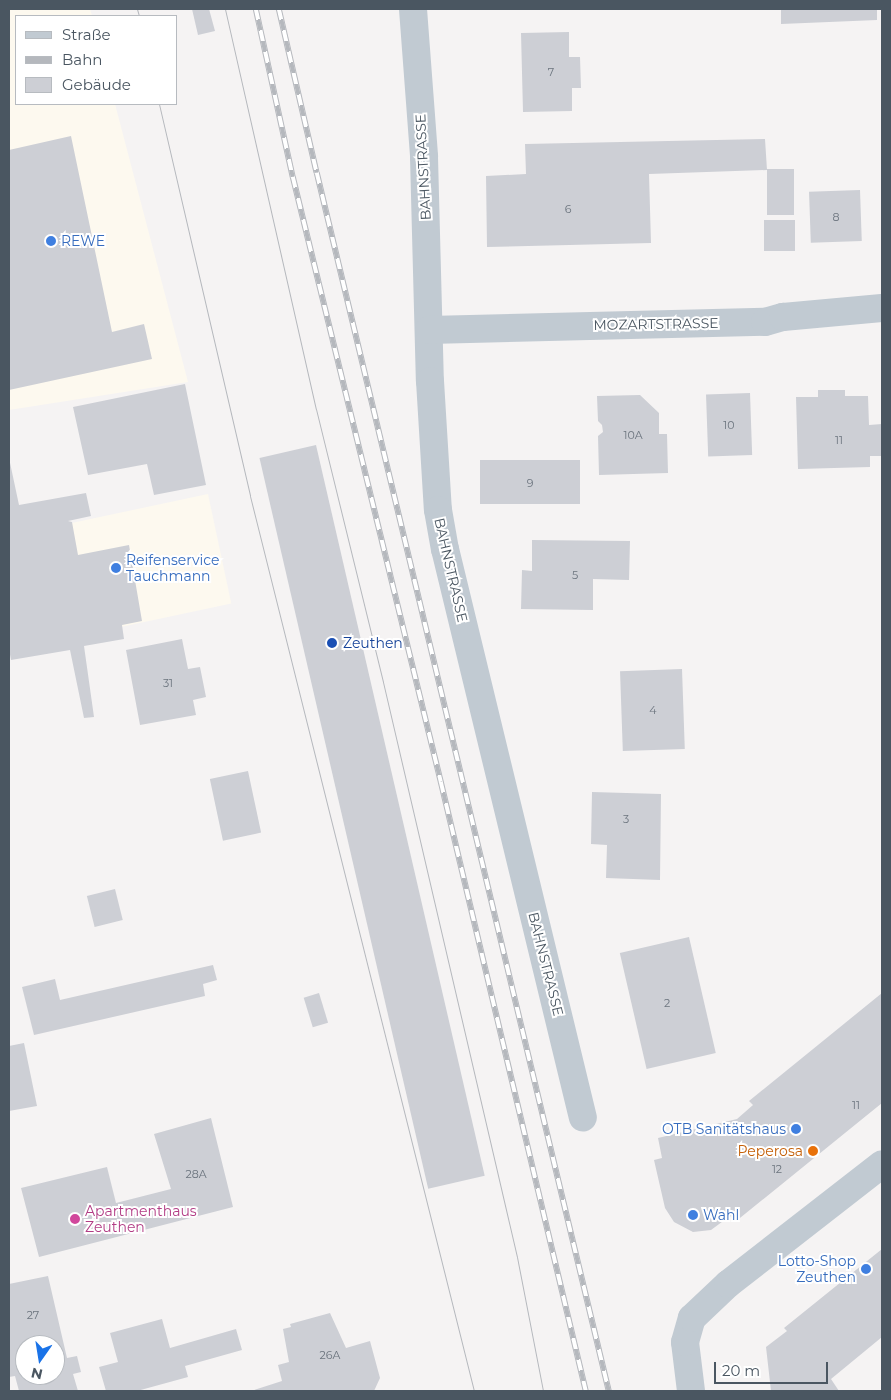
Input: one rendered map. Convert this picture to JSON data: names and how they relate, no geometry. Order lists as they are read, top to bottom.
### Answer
{
  "streets": {
    "street": ["BAHNSTRASSE", "MOZARTSTRASSE"]
  },
  "crossings": [
    ["BAHNSTRASSE", "MOZARTSTRASSE"]
  ],
  "places": [
    "REWE",
    "Reifenservice Tauchmann",
    "Zeuthen",
    "OTB Sanitätshaus",
    "Peperosa",
    "Wahl",
    "Apartmenthaus Zeuthen",
    "Lotto-Shop Zeuthen"
  ],
  "house_numbers": [
    "7",
    "6",
    "8",
    "10",
    "10A",
    "11",
    "9",
    "5",
    "31",
    "4",
    "3",
    "2",
    "11",
    "12",
    "28A",
    "27",
    "26A"
  ],
  "legend": ["Straße", "Bahn", "Gebäude"],
  "scale_bar": "20 m",
  "north": "bottom"
}
